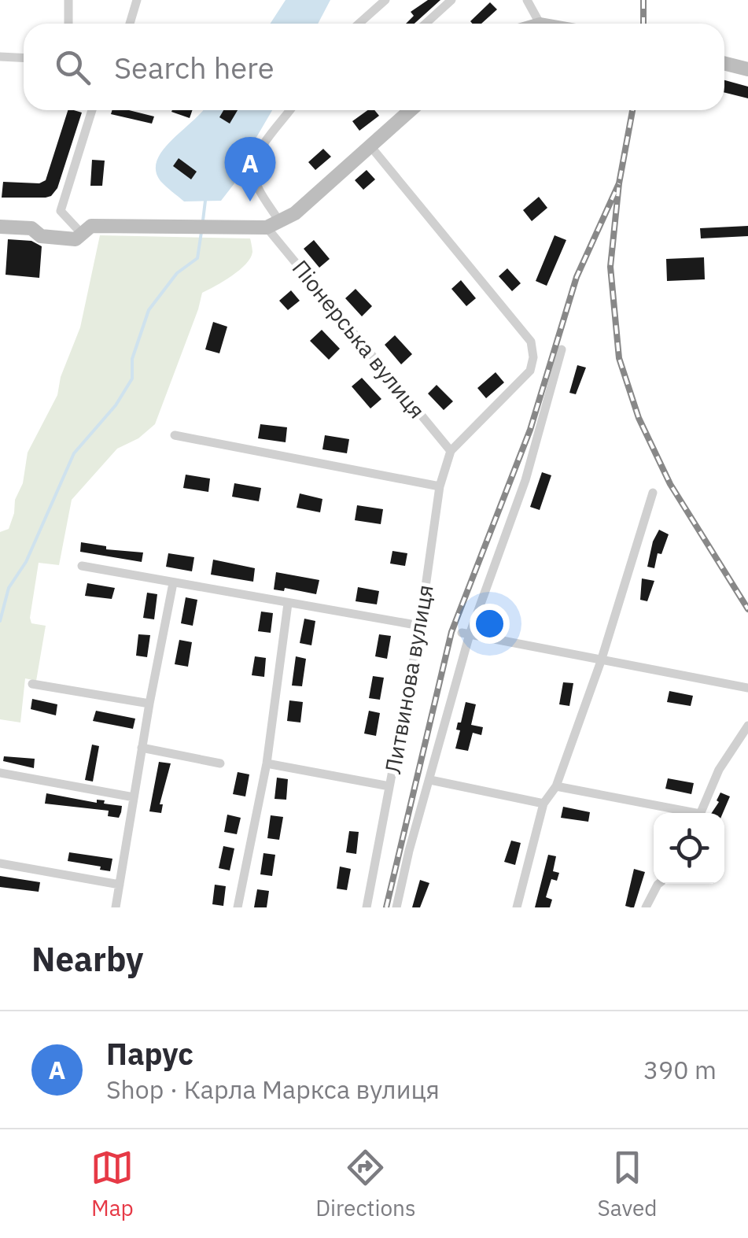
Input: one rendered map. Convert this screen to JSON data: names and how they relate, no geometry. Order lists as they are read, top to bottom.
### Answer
{
  "streets": {
    "street": ["Піонерська вулиця", "Литвинова вулиця"]
  },
  "crossings": [
    ["Піонерська вулиця", "Литвинова вулиця"]
  ],
  "page": {
    "search": "Search here",
    "pins": "A",
    "heading": "Nearby",
    "list": [
      {
        "mark": "A",
        "name": "Парус",
        "note": "Shop · Карла Маркса вулиця",
        "value": "390 m"
      }
    ],
    "nav": ["Map", "Directions", "Saved"]
  }
}
